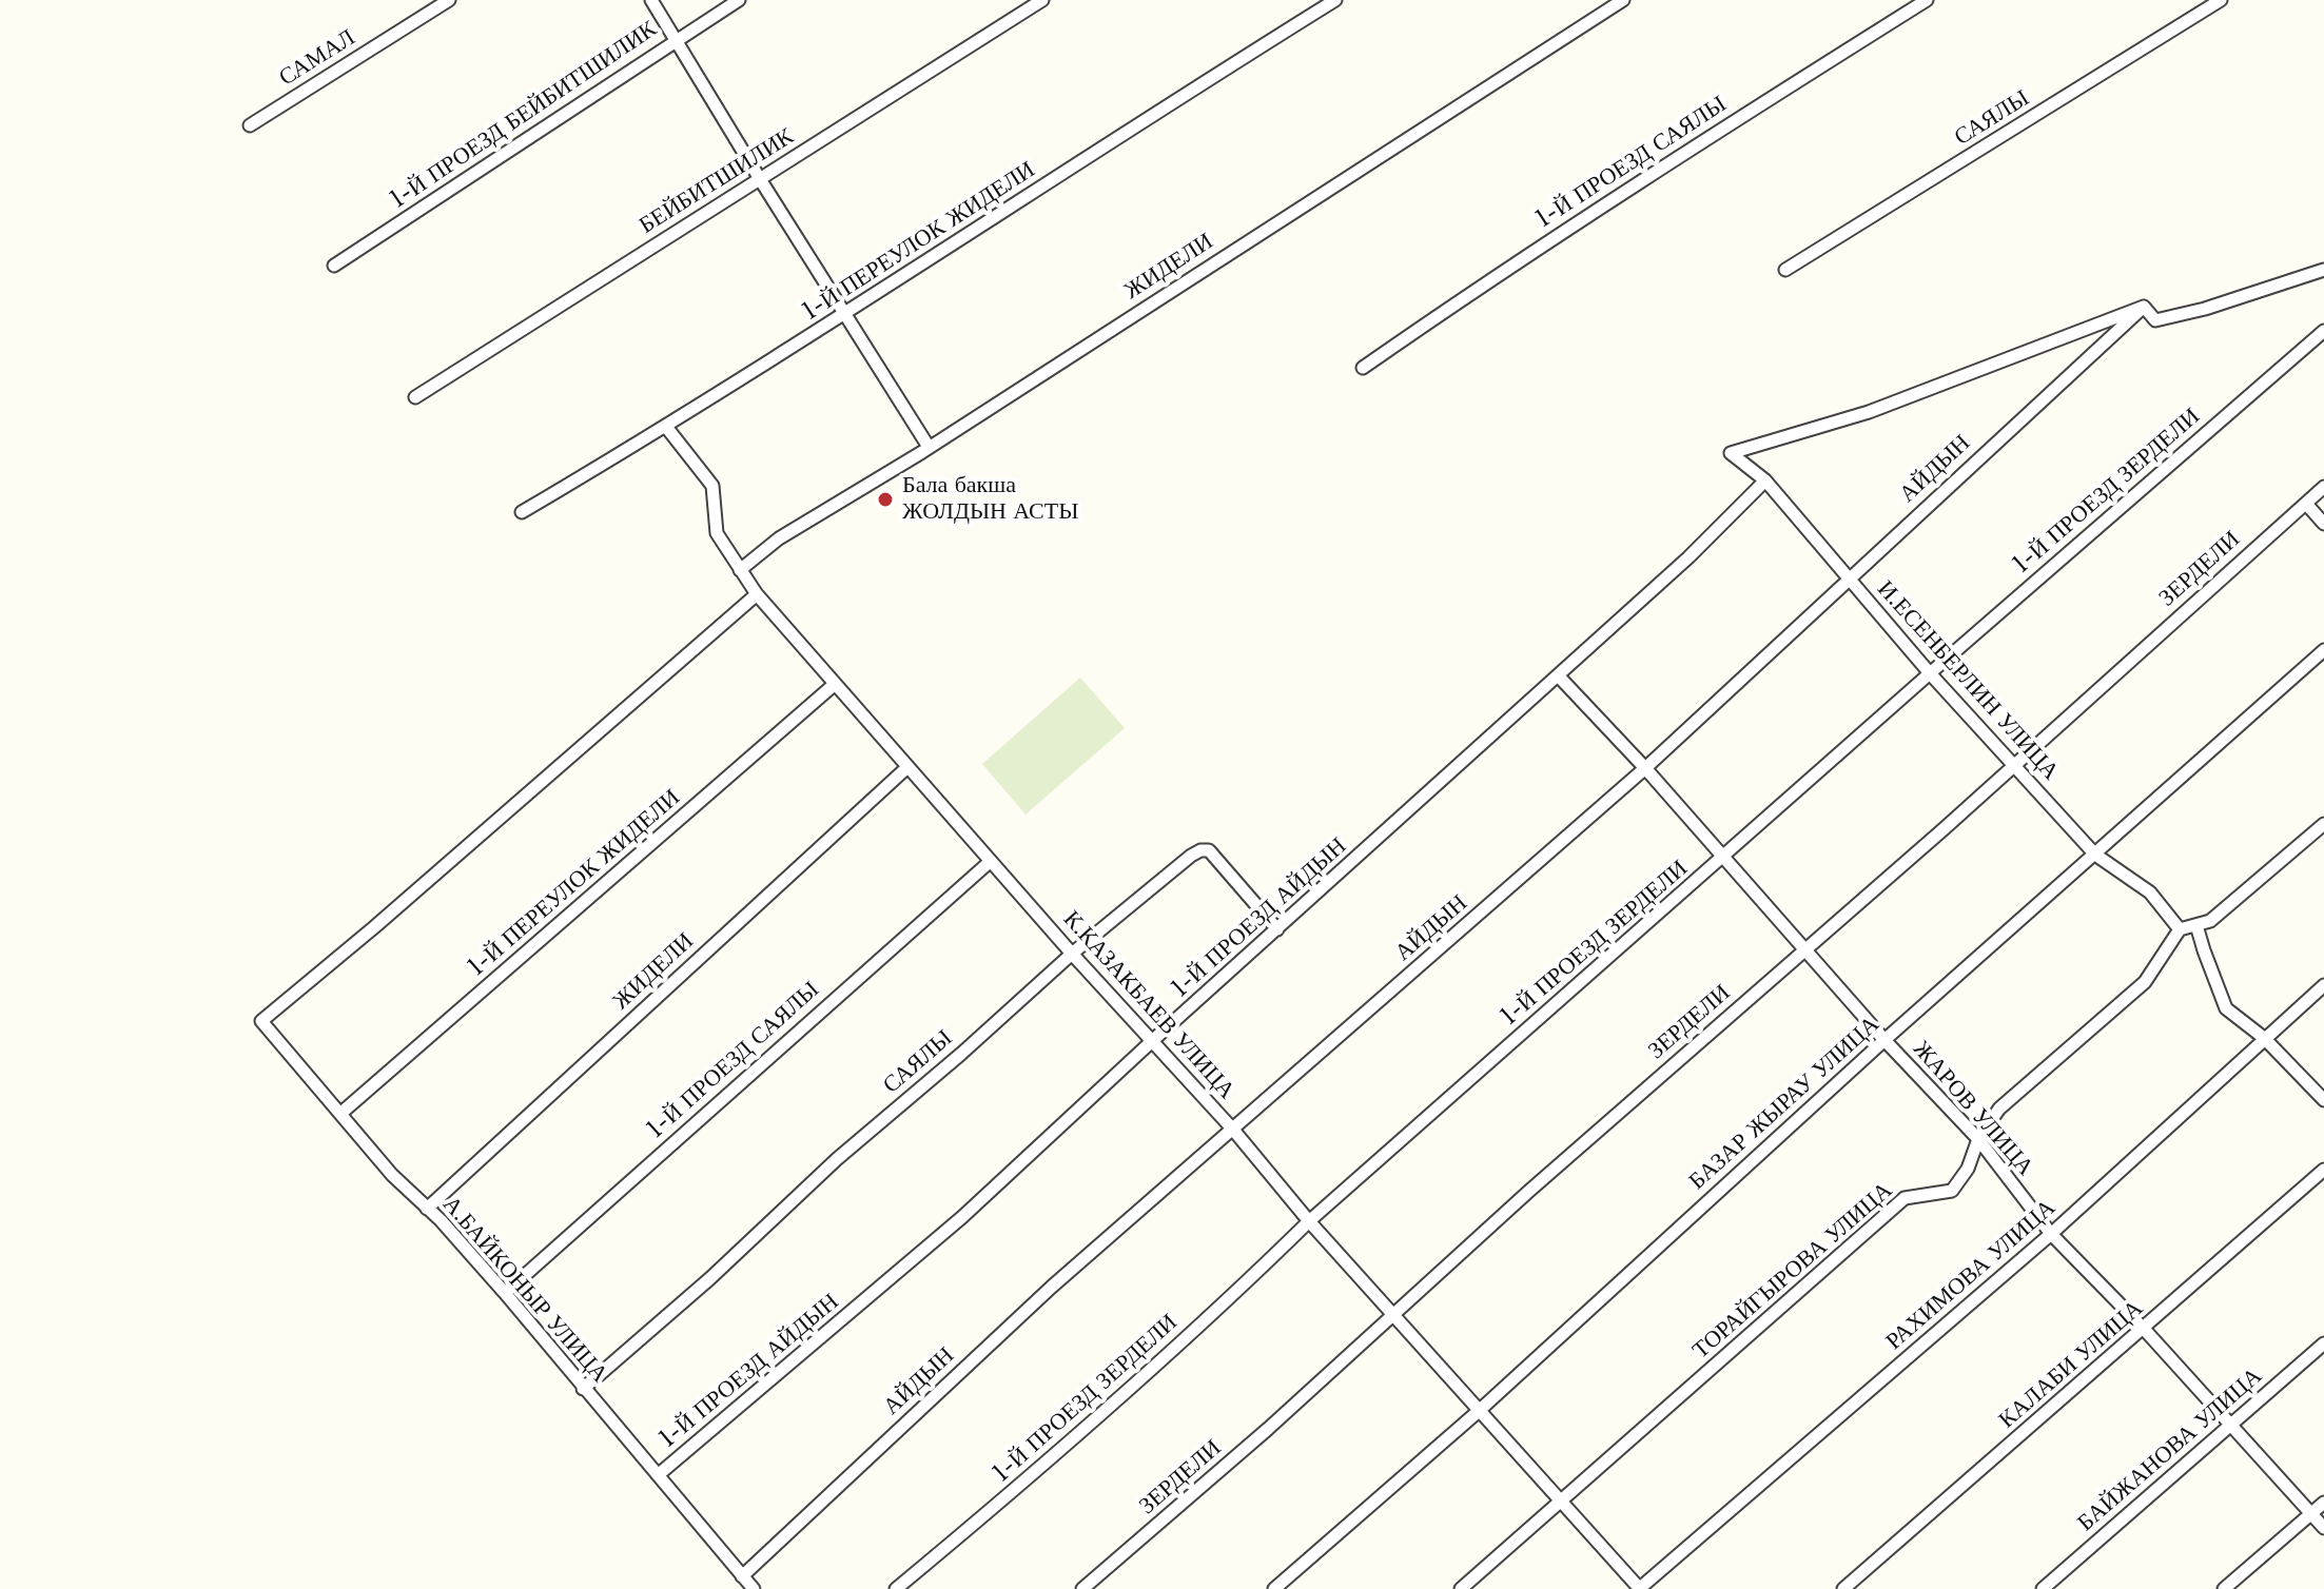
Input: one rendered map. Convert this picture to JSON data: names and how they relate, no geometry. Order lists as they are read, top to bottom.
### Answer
{
  "streets": {
    "street": [
      "САМАЛ",
      "1-Й ПРОЕЗД БЕЙБИТШИЛИК",
      "САЯЛЫ",
      "1-Й ПРОЕЗД САЯЛЫ",
      "БЕЙБИТШИЛИК",
      "1-Й ПЕРЕУЛОК ЖИДЕЛИ",
      "ЖИДЕЛИ",
      "АЙДЫН",
      "1-Й ПРОЕЗД ЗЕРДЕЛИ",
      "ЗЕРДЕЛИ",
      "И.ЕСЕНБЕРЛИН УЛИЦА",
      "1-Й ПРОЕЗД АЙДЫН",
      "К.КАЗАКБАЕВ УЛИЦА",
      "БАЗАР ЖЫРАУ УЛИЦА",
      "ЖАРОВ УЛИЦА",
      "ТОРАЙГЫРОВА УЛИЦА",
      "РАХИМОВА УЛИЦА",
      "А.БАЙКОНЫР УЛИЦА",
      "КАЛАБИ УЛИЦА",
      "БАЙЖАНОВА УЛИЦА"
    ]
  },
  "crossings": [
    ["САЯЛЫ", "1-Й ПРОЕЗД АЙДЫН"],
    ["САЯЛЫ", "К.КАЗАКБАЕВ УЛИЦА"],
    ["САЯЛЫ", "А.БАЙКОНЫР УЛИЦА"],
    ["1-Й ПРОЕЗД САЯЛЫ", "К.КАЗАКБАЕВ УЛИЦА"],
    ["1-Й ПРОЕЗД САЯЛЫ", "А.БАЙКОНЫР УЛИЦА"],
    ["1-Й ПЕРЕУЛОК ЖИДЕЛИ", "К.КАЗАКБАЕВ УЛИЦА"],
    ["1-Й ПЕРЕУЛОК ЖИДЕЛИ", "А.БАЙКОНЫР УЛИЦА"],
    ["ЖИДЕЛИ", "К.КАЗАКБАЕВ УЛИЦА"],
    ["ЖИДЕЛИ", "А.БАЙКОНЫР УЛИЦА"],
    ["АЙДЫН", "И.ЕСЕНБЕРЛИН УЛИЦА"],
    ["АЙДЫН", "К.КАЗАКБАЕВ УЛИЦА"],
    ["АЙДЫН", "ЖАРОВ УЛИЦА"],
    ["АЙДЫН", "А.БАЙКОНЫР УЛИЦА"],
    ["1-Й ПРОЕЗД ЗЕРДЕЛИ", "И.ЕСЕНБЕРЛИН УЛИЦА"],
    ["1-Й ПРОЕЗД ЗЕРДЕЛИ", "К.КАЗАКБАЕВ УЛИЦА"],
    ["1-Й ПРОЕЗД ЗЕРДЕЛИ", "ЖАРОВ УЛИЦА"],
    ["ЗЕРДЕЛИ", "И.ЕСЕНБЕРЛИН УЛИЦА"],
    ["ЗЕРДЕЛИ", "К.КАЗАКБАЕВ УЛИЦА"],
    ["ЗЕРДЕЛИ", "ЖАРОВ УЛИЦА"],
    ["И.ЕСЕНБЕРЛИН УЛИЦА", "1-Й ПРОЕЗД АЙДЫН"],
    ["И.ЕСЕНБЕРЛИН УЛИЦА", "БАЗАР ЖЫРАУ УЛИЦА"],
    ["И.ЕСЕНБЕРЛИН УЛИЦА", "ТОРАЙГЫРОВА УЛИЦА"],
    ["1-Й ПРОЕЗД АЙДЫН", "К.КАЗАКБАЕВ УЛИЦА"],
    ["1-Й ПРОЕЗД АЙДЫН", "ЖАРОВ УЛИЦА"],
    ["1-Й ПРОЕЗД АЙДЫН", "А.БАЙКОНЫР УЛИЦА"],
    ["К.КАЗАКБАЕВ УЛИЦА", "БАЗАР ЖЫРАУ УЛИЦА"],
    ["К.КАЗАКБАЕВ УЛИЦА", "ТОРАЙГЫРОВА УЛИЦА"],
    ["К.КАЗАКБАЕВ УЛИЦА", "РАХИМОВА УЛИЦА"],
    ["К.КАЗАКБАЕВ УЛИЦА", "А.БАЙКОНЫР УЛИЦА"],
    ["БАЗАР ЖЫРАУ УЛИЦА", "ЖАРОВ УЛИЦА"],
    ["ЖАРОВ УЛИЦА", "ТОРАЙГЫРОВА УЛИЦА"],
    ["ЖАРОВ УЛИЦА", "РАХИМОВА УЛИЦА"],
    ["ЖАРОВ УЛИЦА", "КАЛАБИ УЛИЦА"],
    ["ЖАРОВ УЛИЦА", "БАЙЖАНОВА УЛИЦА"]
  ],
  "places": ["Бала бакша ЖОЛДЫН АСТЫ"]
}
